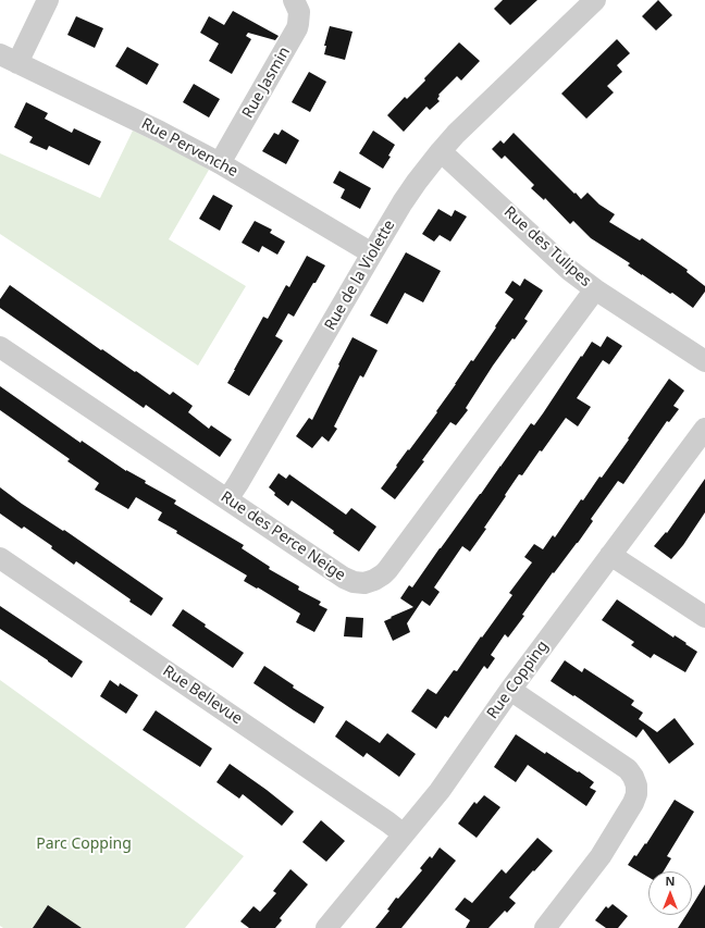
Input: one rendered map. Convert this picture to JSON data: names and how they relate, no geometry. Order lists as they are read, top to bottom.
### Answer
{
  "streets": {
    "street": [
      "Rue Jasmin",
      "Rue Pervenche",
      "Rue des Tulipes",
      "Rue de la Violette",
      "Rue des Perce Neige",
      "Rue Copping",
      "Rue Bellevue"
    ]
  },
  "crossings": [
    ["Rue Jasmin", "Rue Pervenche"],
    ["Rue Pervenche", "Rue de la Violette"],
    ["Rue des Tulipes", "Rue de la Violette"],
    ["Rue des Tulipes", "Rue des Perce Neige"],
    ["Rue de la Violette", "Rue des Perce Neige"],
    ["Rue Copping", "Rue Bellevue"]
  ],
  "parks": ["Parc Copping"],
  "north": "top"
}
